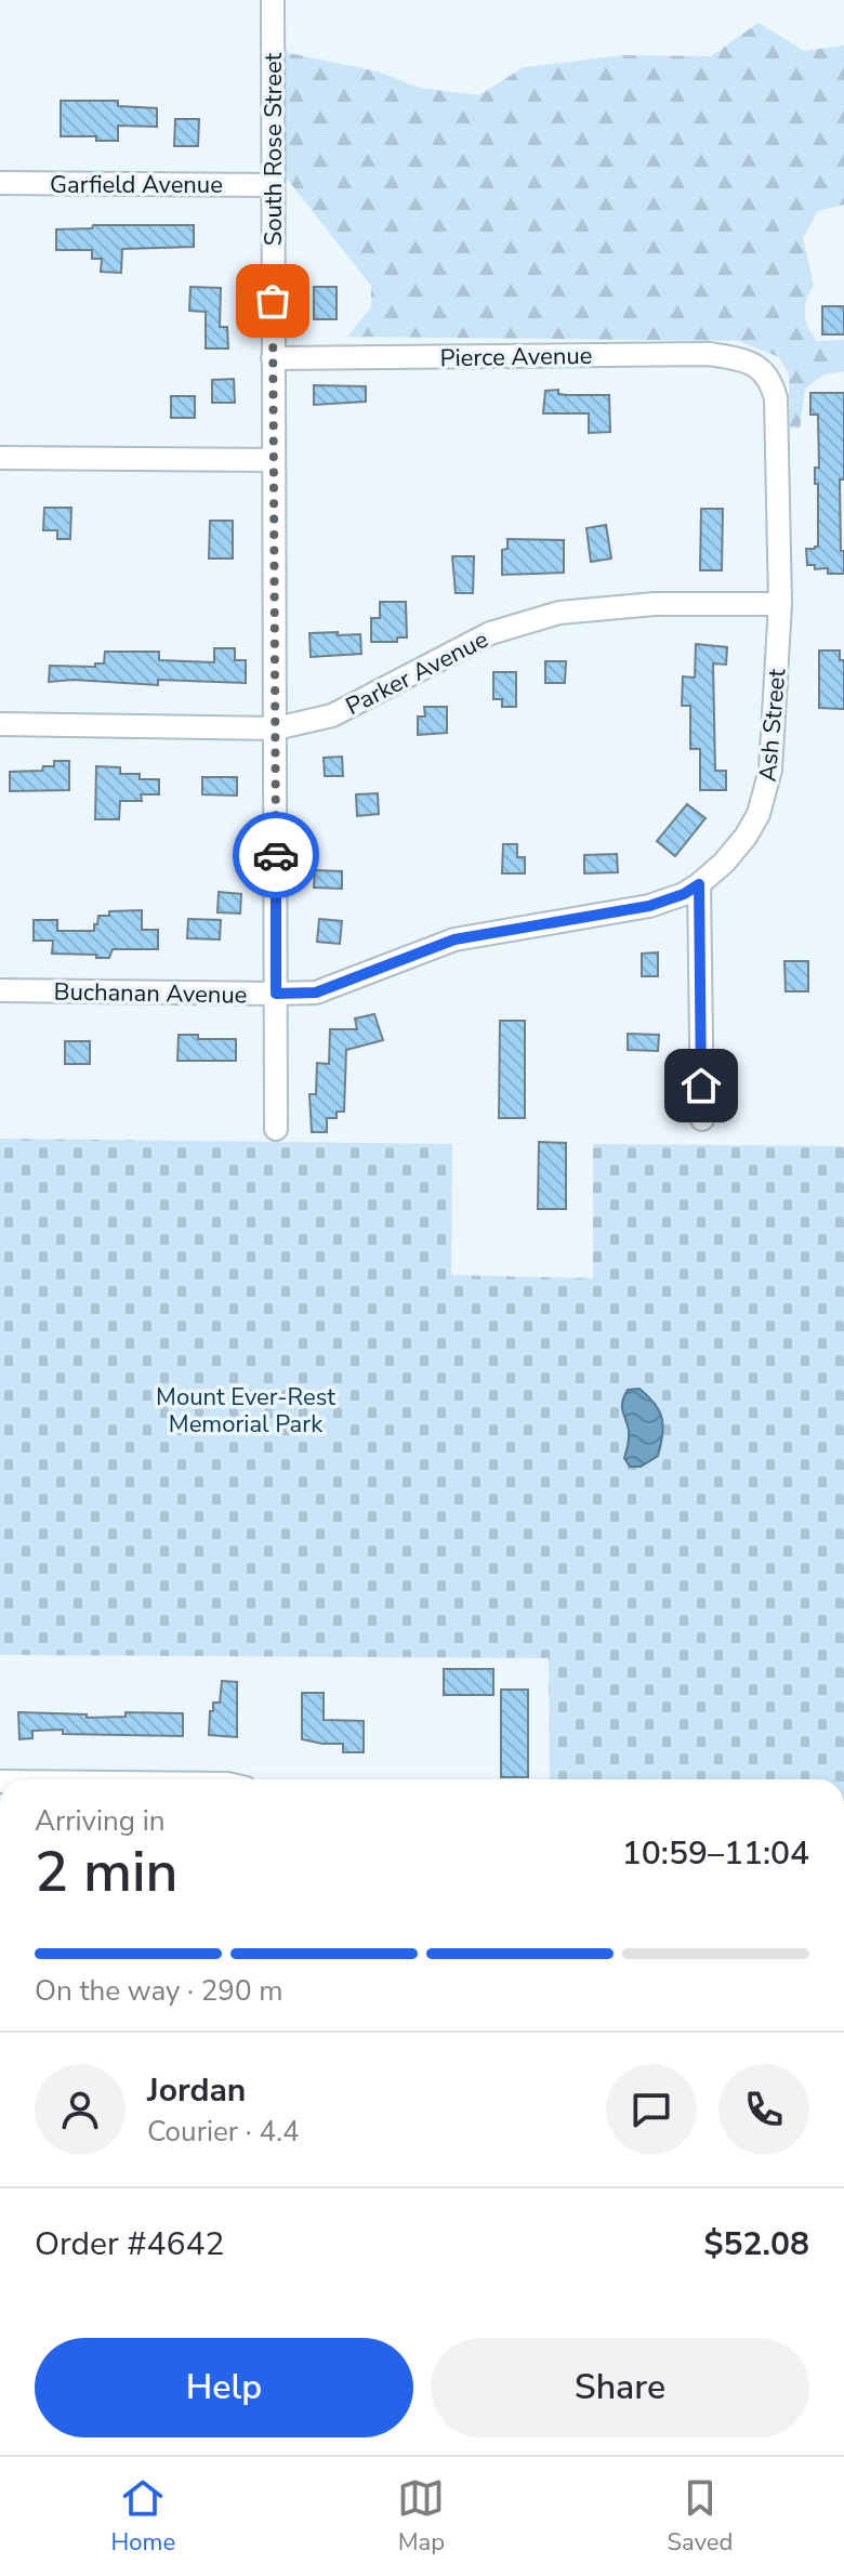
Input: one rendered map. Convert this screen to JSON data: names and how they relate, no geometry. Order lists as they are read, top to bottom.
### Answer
{
  "streets": {
    "street": [
      "South Rose Street",
      "Garfield Avenue",
      "Pierce Avenue",
      "Parker Avenue",
      "Ash Street",
      "Buchanan Avenue"
    ]
  },
  "crossings": [
    ["South Rose Street", "Garfield Avenue"],
    ["South Rose Street", "Pierce Avenue"],
    ["South Rose Street", "Parker Avenue"],
    ["South Rose Street", "Buchanan Avenue"],
    ["Pierce Avenue", "Ash Street"],
    ["Parker Avenue", "Ash Street"],
    ["Ash Street", "Buchanan Avenue"]
  ],
  "parks": ["Mount Ever-Rest Memorial Park"],
  "page": {
    "heading": ["2 min", "Arriving in", "10:59–11:04"],
    "panel": [
      "Jordan",
      "Courier · 4.4",
      "Order #4642",
      "$52.08"
    ],
    "bar": "On the way · 290 m",
    "buttons": ["Help", "Share"],
    "tabs": ["Home", "Map", "Saved"]
  }
}
